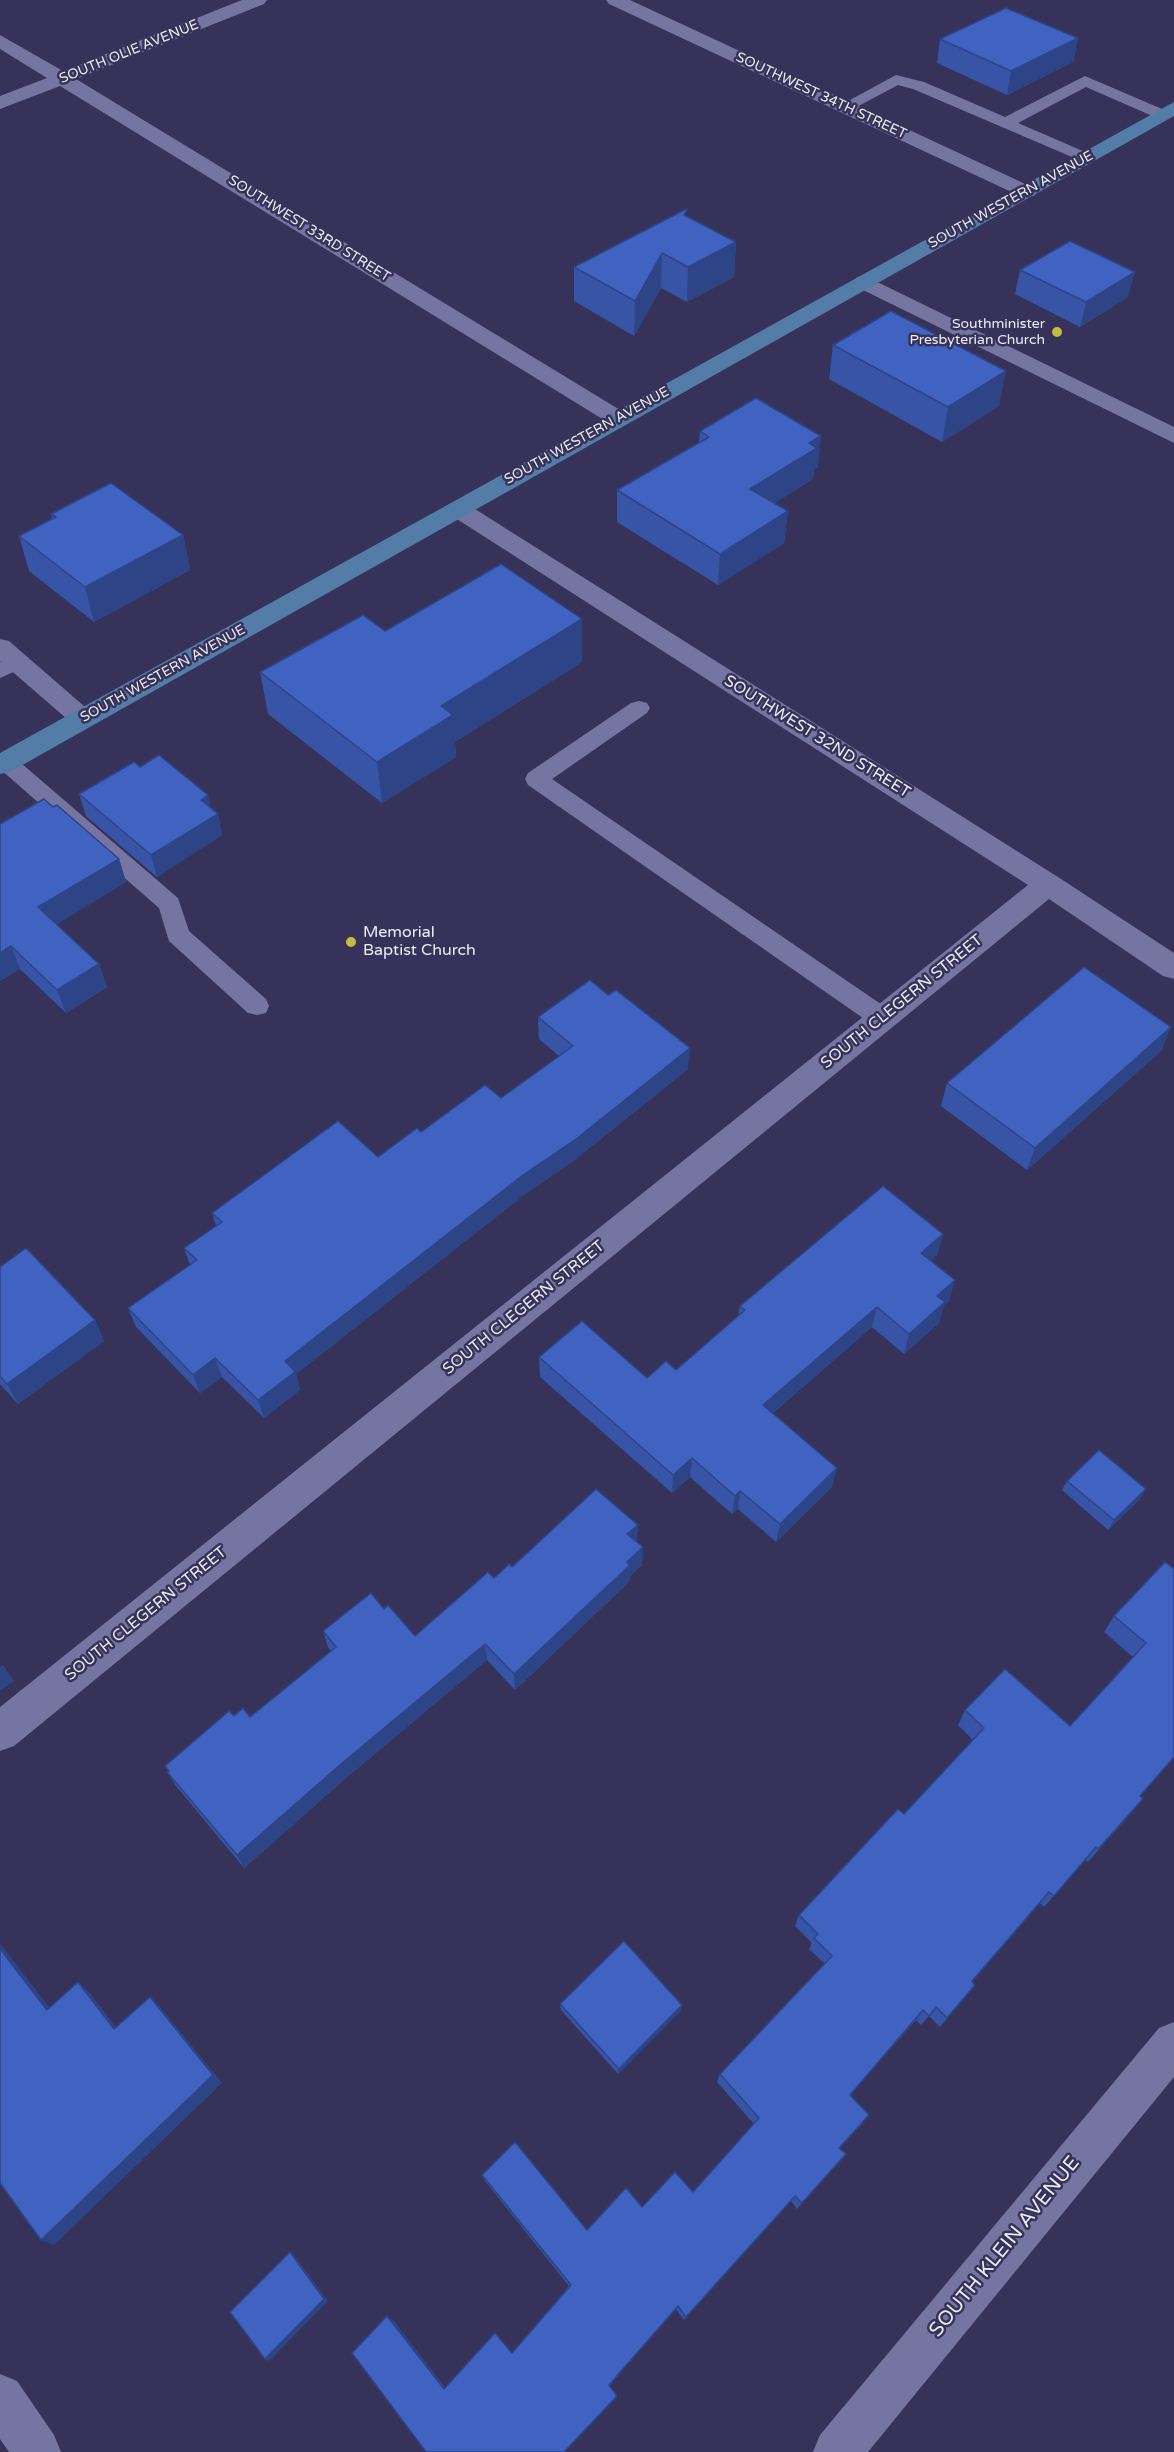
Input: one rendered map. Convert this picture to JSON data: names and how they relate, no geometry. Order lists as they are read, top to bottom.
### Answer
{
  "streets": {
    "main road": ["SOUTH WESTERN AVENUE"],
    "street": [
      "SOUTH OLIE AVENUE",
      "SOUTHWEST 34TH STREET",
      "SOUTHWEST 33RD STREET",
      "SOUTHWEST 32ND STREET",
      "SOUTH CLEGERN STREET",
      "SOUTH KLEIN AVENUE"
    ]
  },
  "crossings": [
    ["SOUTH OLIE AVENUE", "SOUTHWEST 33RD STREET"],
    ["SOUTHWEST 34TH STREET", "SOUTH WESTERN AVENUE"],
    ["SOUTH WESTERN AVENUE", "SOUTHWEST 33RD STREET"],
    ["SOUTH WESTERN AVENUE", "SOUTHWEST 32ND STREET"],
    ["SOUTHWEST 32ND STREET", "SOUTH CLEGERN STREET"]
  ],
  "places": ["Southminister Presbyterian Church", "Memorial Baptist Church"]
}
